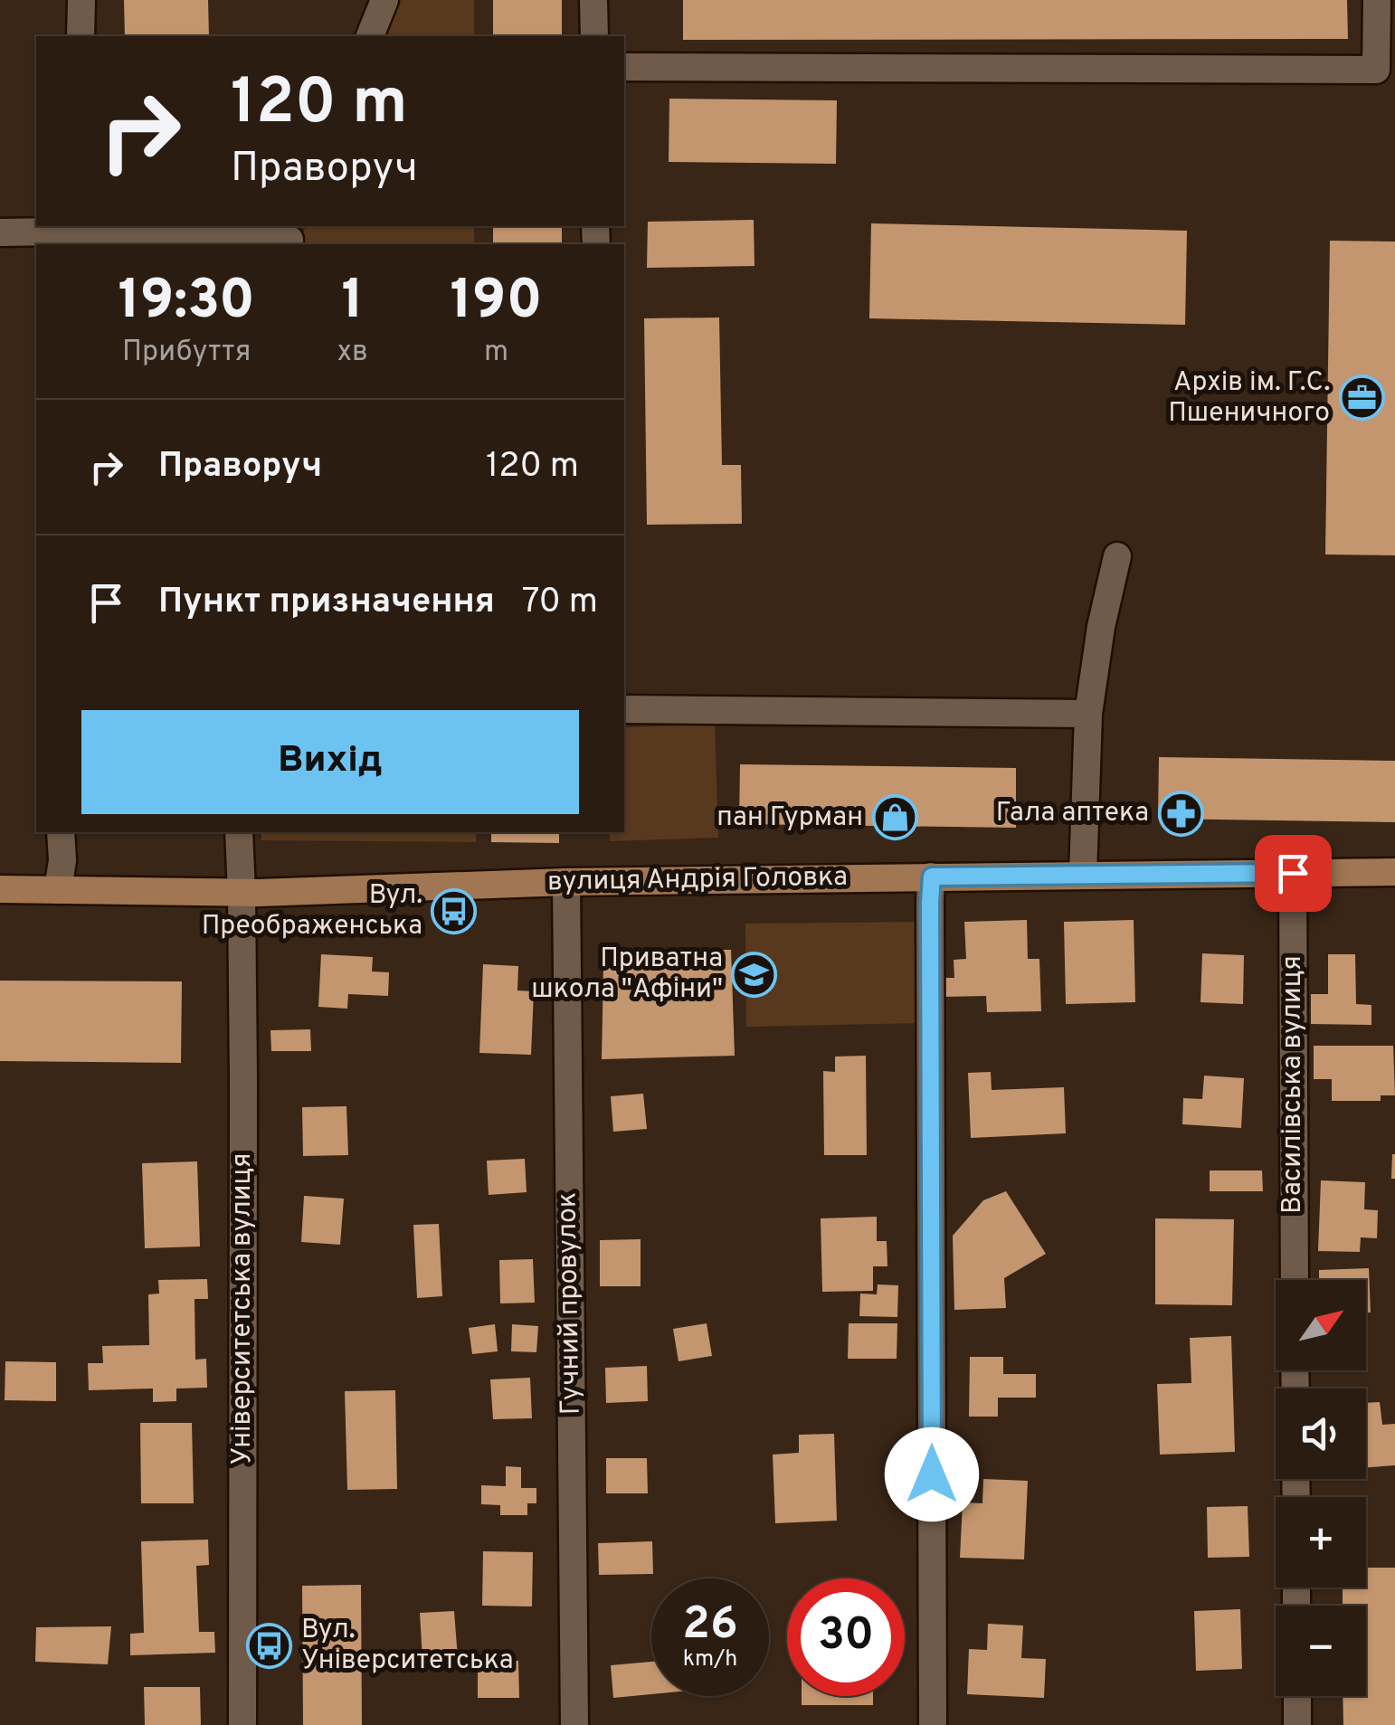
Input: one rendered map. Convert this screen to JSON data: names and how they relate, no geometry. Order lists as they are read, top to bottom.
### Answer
{
  "streets": {
    "main road": ["вулиця Андрія Головка"],
    "street": ["Василівська вулиця", "Гучний провулок", "Університетська вулиця"]
  },
  "crossings": [
    ["вулиця Андрія Головка", "Василівська вулиця"],
    ["вулиця Андрія Головка", "Гучний провулок"],
    ["вулиця Андрія Головка", "Університетська вулиця"]
  ],
  "places": {
    "office": ["Архів ім. Г.С. Пшеничного"],
    "pharmacy": ["Гала аптека"],
    "shop": ["пан Гурман"],
    "bus stop": ["Вул. Преображенська", "Вул. Університетська"],
    "school or university": ["Приватна школа \"Афіни\""]
  },
  "north": "top right",
  "page": {
    "turn": ["120 m", "Праворуч"],
    "eta": [
      "19:30",
      "Прибуття",
      "1",
      "хв",
      "190",
      "m"
    ],
    "list": [
      {
        "name": "Праворуч",
        "value": "120 m"
      },
      {
        "name": "Пункт призначення",
        "value": "70 m"
      }
    ],
    "buttons": "Вихід",
    "map_buttons": ["+", "−"],
    "speed": "26 km/h",
    "limit": "30"
  }
}
